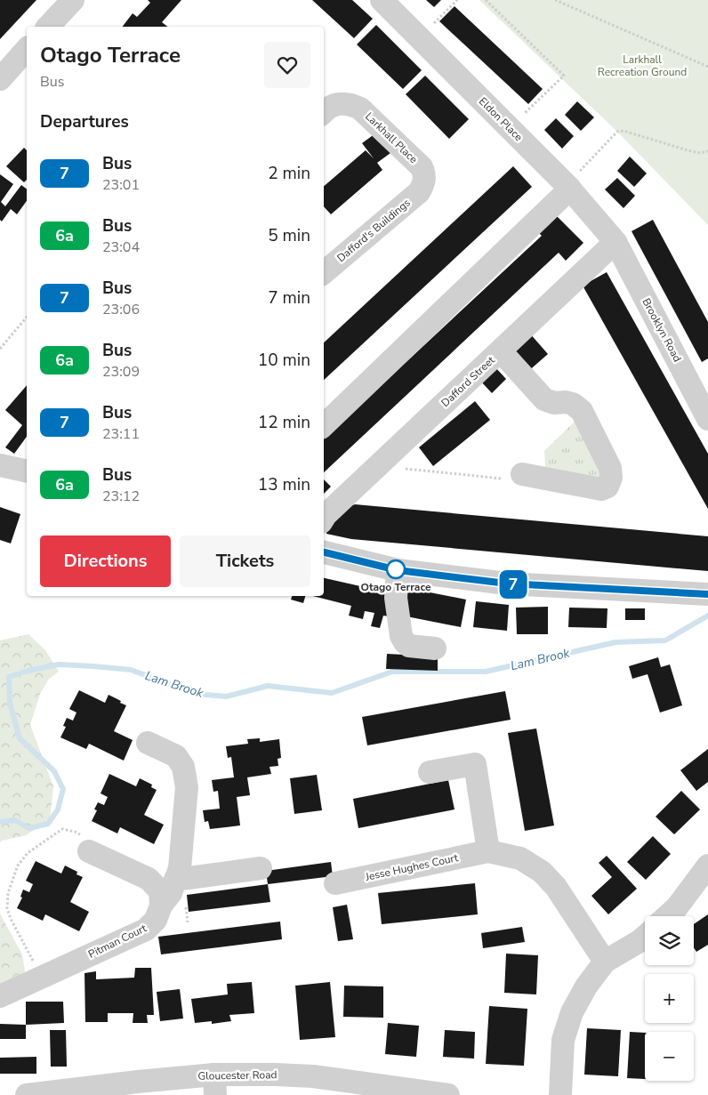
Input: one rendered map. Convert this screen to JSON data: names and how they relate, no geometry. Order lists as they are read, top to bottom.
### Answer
{
  "streets": {
    "street": [
      "Eldon Place",
      "Larkhall Place",
      "Dafford's Buildings",
      "Brooklyn Road",
      "Dafford Street",
      "Jesse Hughes Court",
      "Pitman Court",
      "Gloucester Road"
    ]
  },
  "crossings": [
    ["Eldon Place", "Brooklyn Road"],
    ["Eldon Place", "Dafford Street"],
    ["Larkhall Place", "Dafford's Buildings"],
    ["Brooklyn Road", "Dafford Street"]
  ],
  "water": ["Lam Brook"],
  "parks": ["Larkhall Recreation Ground"],
  "places": ["Otago Terrace"],
  "lines": ["bus line 7"],
  "page": {
    "on_map": "7",
    "heading": [
      ["Otago Terrace", "Bus"],
      "Departures"
    ],
    "list": [
      {
        "mark": "7",
        "name": "Bus",
        "note": "23:01",
        "value": "2 min"
      },
      {
        "mark": "6a",
        "name": "Bus",
        "note": "23:04",
        "value": "5 min"
      },
      {
        "mark": "7",
        "name": "Bus",
        "note": "23:06",
        "value": "7 min"
      },
      {
        "mark": "6a",
        "name": "Bus",
        "note": "23:09",
        "value": "10 min"
      },
      {
        "mark": "7",
        "name": "Bus",
        "note": "23:11",
        "value": "12 min"
      },
      {
        "mark": "6a",
        "name": "Bus",
        "note": "23:12",
        "value": "13 min"
      }
    ],
    "buttons": ["Directions", "Tickets"],
    "map_buttons": ["+", "−"]
  }
}
